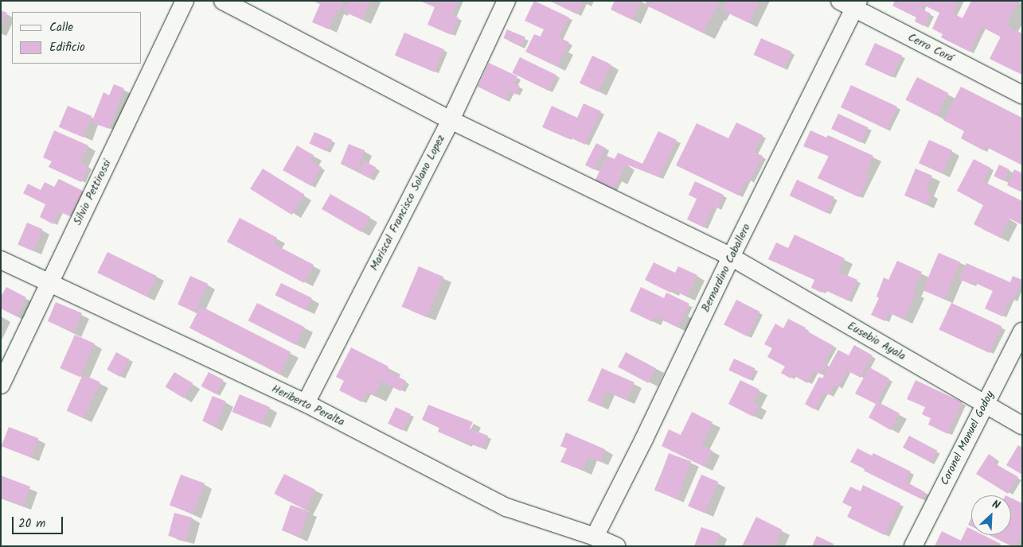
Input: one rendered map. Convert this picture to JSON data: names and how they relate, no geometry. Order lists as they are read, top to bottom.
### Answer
{
  "streets": {
    "street": [
      "Cerro Corá",
      "Silvio Pettirossi",
      "Mariscal Francisco Solano Lopez",
      "Bernardino Caballero",
      "Eusebio Ayala",
      "Heriberto Peralta",
      "Coronel Manuel Godoy"
    ]
  },
  "crossings": [
    ["Cerro Corá", "Bernardino Caballero"],
    ["Silvio Pettirossi", "Heriberto Peralta"],
    ["Mariscal Francisco Solano Lopez", "Eusebio Ayala"],
    ["Mariscal Francisco Solano Lopez", "Heriberto Peralta"],
    ["Bernardino Caballero", "Eusebio Ayala"],
    ["Bernardino Caballero", "Heriberto Peralta"],
    ["Eusebio Ayala", "Coronel Manuel Godoy"]
  ],
  "legend": ["Calle", "Edificio"],
  "scale_bar": "20 m",
  "north": "top right"
}
